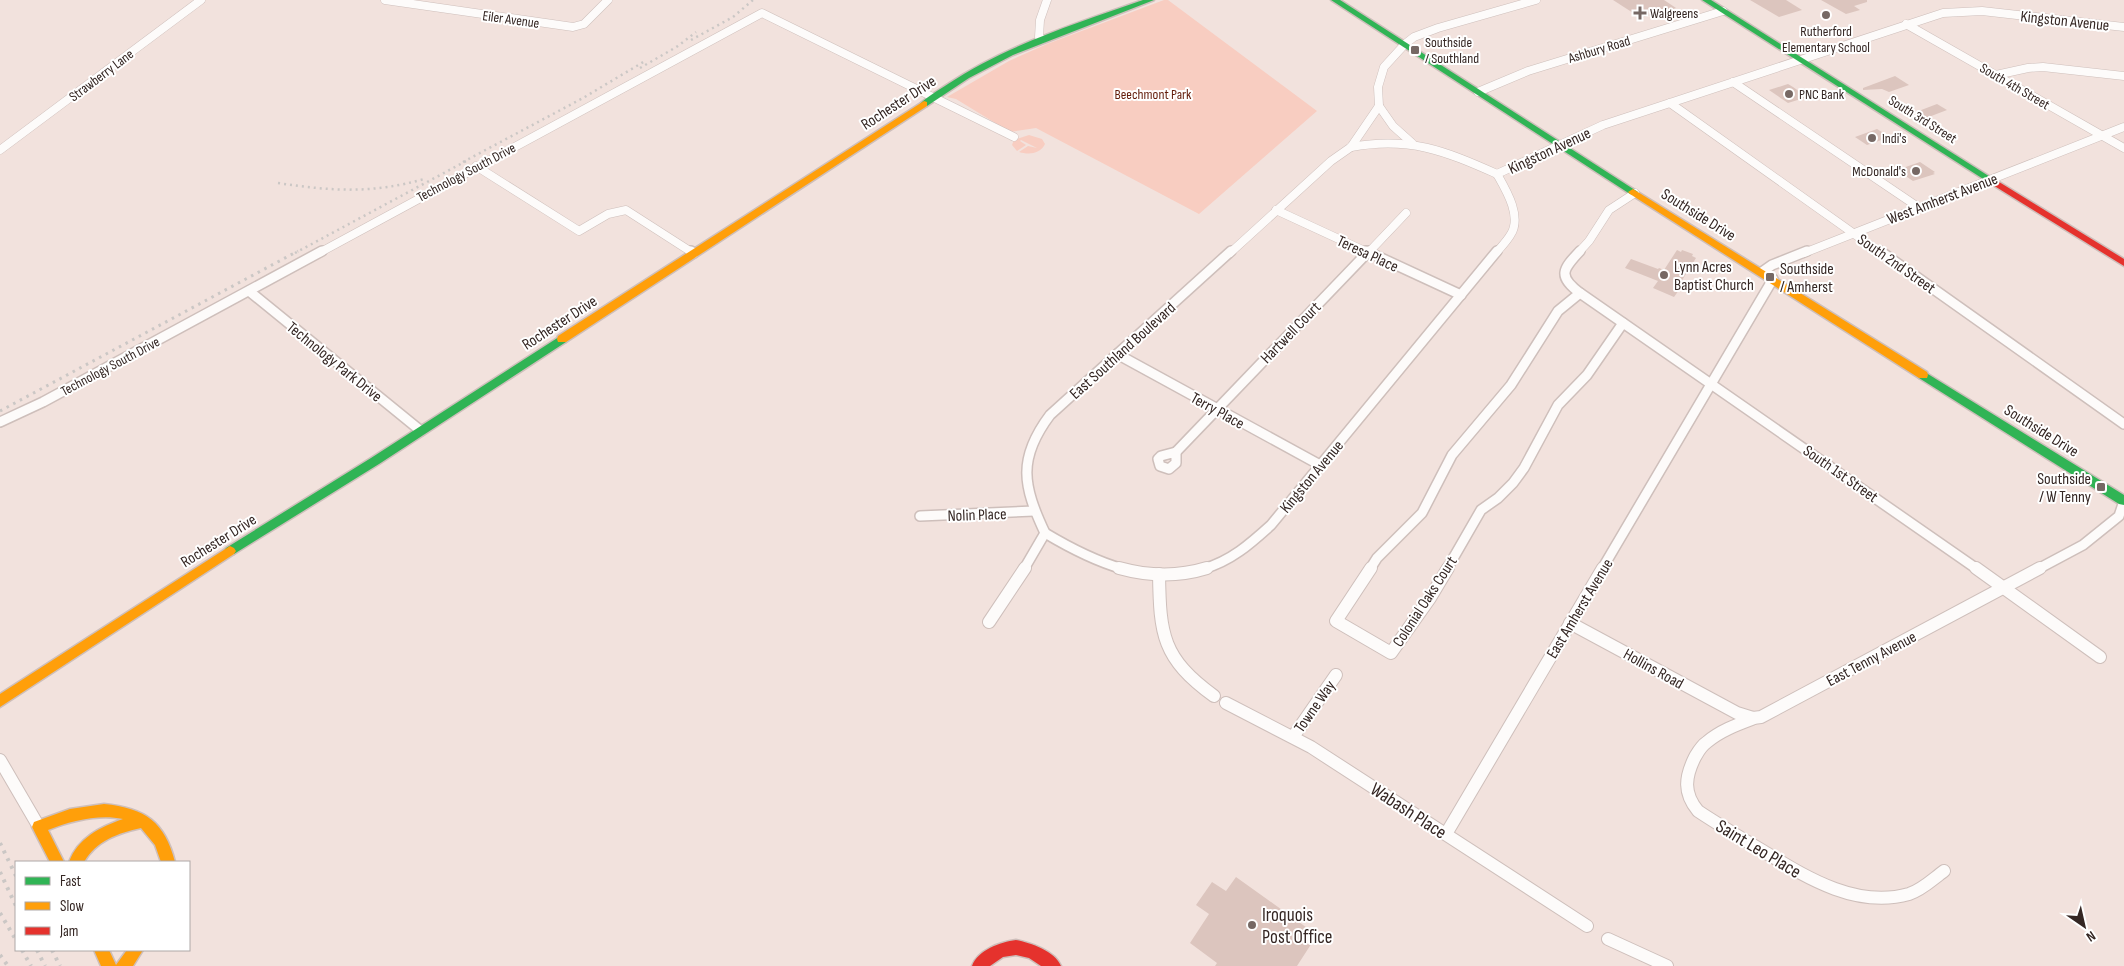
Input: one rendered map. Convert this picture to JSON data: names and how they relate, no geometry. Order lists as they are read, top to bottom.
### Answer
{
  "streets": {
    "street": [
      "Eiler Avenue",
      "Kingston Avenue",
      "Ashbury Road",
      "Strawberry Lane",
      "South 4th Street",
      "Rochester Drive",
      "South 3rd Street",
      "Technology South Drive",
      "West Amherst Avenue",
      "Southside Drive",
      "Teresa Place",
      "South 2nd Street",
      "Hartwell Court",
      "East Southland Boulevard",
      "Technology Park Drive",
      "Terry Place",
      "South 1st Street",
      "Nolin Place",
      "Colonial Oaks Court",
      "East Amherst Avenue",
      "East Tenny Avenue",
      "Hollins Road",
      "Towne Way",
      "Wabash Place",
      "Saint Leo Place"
    ]
  },
  "crossings": [
    ["Kingston Avenue", "South 4th Street"],
    ["Kingston Avenue", "South 3rd Street"],
    ["Kingston Avenue", "Southside Drive"],
    ["Kingston Avenue", "Teresa Place"],
    ["Kingston Avenue", "South 2nd Street"],
    ["Kingston Avenue", "East Southland Boulevard"],
    ["Kingston Avenue", "Terry Place"],
    ["Ashbury Road", "South 3rd Street"],
    ["Ashbury Road", "Southside Drive"],
    ["South 4th Street", "West Amherst Avenue"],
    ["Rochester Drive", "Technology South Drive"],
    ["Rochester Drive", "Technology Park Drive"],
    ["South 3rd Street", "West Amherst Avenue"],
    ["Technology South Drive", "Technology Park Drive"],
    ["West Amherst Avenue", "Southside Drive"],
    ["West Amherst Avenue", "South 2nd Street"],
    ["Southside Drive", "East Tenny Avenue"],
    ["Teresa Place", "Hartwell Court"],
    ["Teresa Place", "East Southland Boulevard"],
    ["Hartwell Court", "Terry Place"],
    ["East Southland Boulevard", "Terry Place"],
    ["East Southland Boulevard", "Nolin Place"],
    ["South 1st Street", "Colonial Oaks Court"],
    ["South 1st Street", "East Amherst Avenue"],
    ["South 1st Street", "East Tenny Avenue"],
    ["East Amherst Avenue", "Hollins Road"],
    ["East Amherst Avenue", "Wabash Place"],
    ["East Tenny Avenue", "Hollins Road"],
    ["East Tenny Avenue", "Saint Leo Place"],
    ["Hollins Road", "Saint Leo Place"],
    ["Towne Way", "Wabash Place"]
  ],
  "parks": ["Beechmont Park"],
  "places": {
    "health": ["Walgreens"],
    "other": [
      "Rutherford Elementary School",
      "PNC Bank",
      "Indi's",
      "McDonald's",
      "Lynn Acres Baptist Church",
      "Iroquois Post Office"
    ],
    "transit": ["Southside / Southland", "Southside / Amherst", "Southside / W Tenny"]
  },
  "legend": ["Fast", "Slow", "Jam"],
  "north": "bottom right"
}
